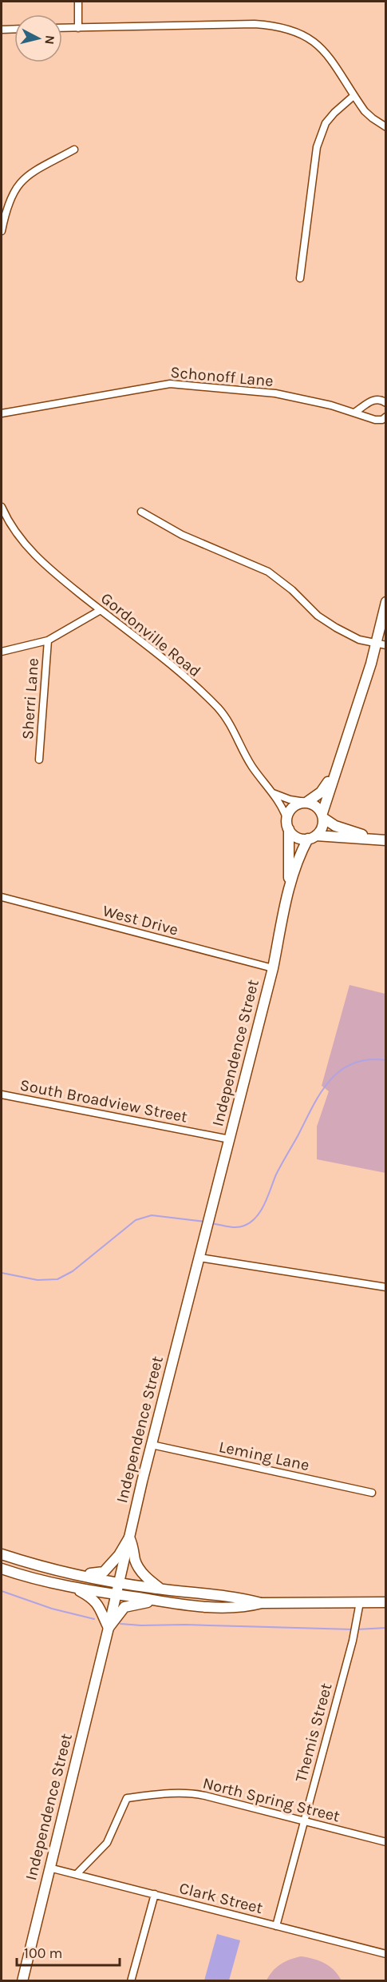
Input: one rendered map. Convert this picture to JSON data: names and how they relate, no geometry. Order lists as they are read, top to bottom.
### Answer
{
  "streets": {
    "street": [
      "Schonoff Lane",
      "Gordonville Road",
      "Sherri Lane",
      "West Drive",
      "Independence Street",
      "South Broadview Street",
      "Leming Lane",
      "Themis Street",
      "North Spring Street",
      "Clark Street"
    ]
  },
  "crossings": [
    ["Gordonville Road", "Independence Street"],
    ["West Drive", "Independence Street"],
    ["Independence Street", "South Broadview Street"],
    ["Independence Street", "Leming Lane"],
    ["Independence Street", "Clark Street"],
    ["Themis Street", "North Spring Street"],
    ["Themis Street", "Clark Street"],
    ["North Spring Street", "Clark Street"]
  ],
  "scale_bar": "100 m",
  "north": "right"
}
